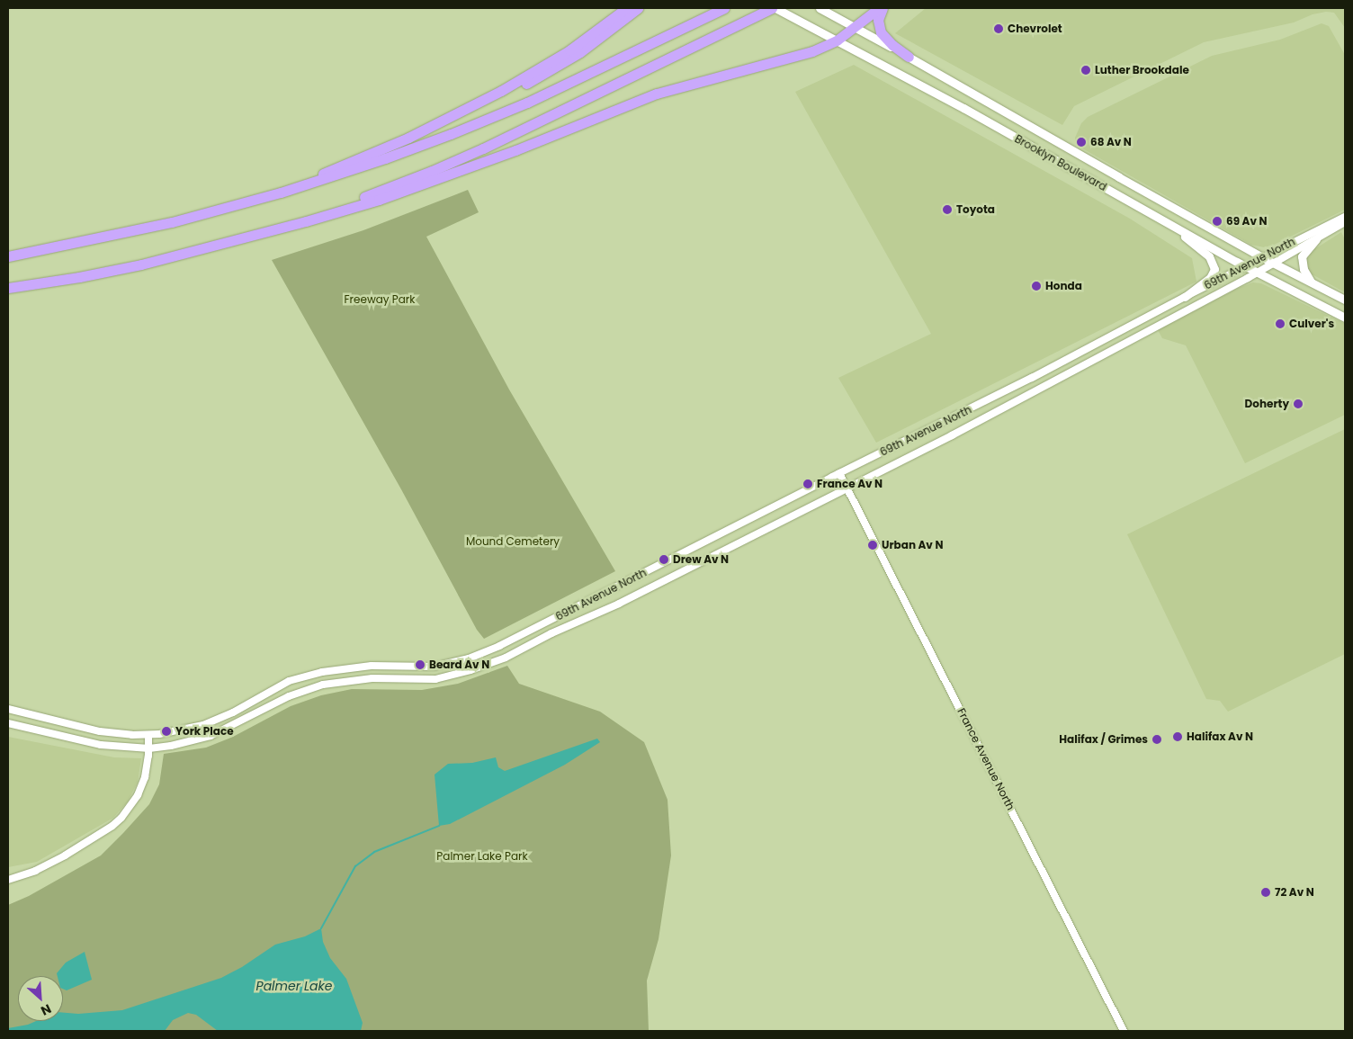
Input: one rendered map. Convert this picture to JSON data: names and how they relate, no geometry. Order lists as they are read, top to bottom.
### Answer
{
  "streets": {
    "main road": ["Brooklyn Boulevard"],
    "street": ["69th Avenue North", "France Avenue North"]
  },
  "crossings": [
    ["Brooklyn Boulevard", "69th Avenue North"],
    ["69th Avenue North", "France Avenue North"]
  ],
  "water": ["Palmer Lake"],
  "parks": ["Freeway Park", "Mound Cemetery", "Palmer Lake Park"],
  "places": [
    "Chevrolet",
    "Luther Brookdale",
    "68 Av N",
    "Toyota",
    "69 Av N",
    "Honda",
    "Culver's",
    "Doherty",
    "France Av N",
    "Urban Av N",
    "Drew Av N",
    "Beard Av N",
    "York Place",
    "Halifax Av N",
    "Halifax / Grimes",
    "72 Av N"
  ],
  "north": "bottom right"
}
